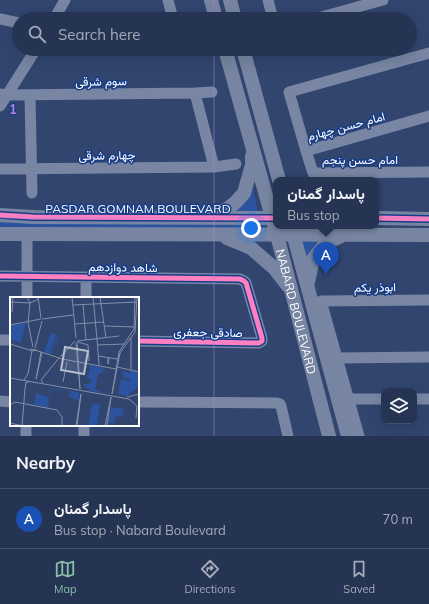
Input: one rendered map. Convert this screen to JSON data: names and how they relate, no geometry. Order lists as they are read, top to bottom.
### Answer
{
  "streets": {
    "main road": ["PASDAR GOMNAM BOULEVARD", "NABARD BOULEVARD"],
    "street": [
      "سوم شرقی",
      "امام حسن چهارم",
      "چهارم شرقی",
      "امام حسن پنجم",
      "شاهد دوازدهم",
      "ابوذر یکم",
      "صادقی جعفری"
    ]
  },
  "crossings": [
    ["امام حسن چهارم", "امام حسن پنجم"],
    ["شاهد دوازدهم", "صادقی جعفری"]
  ],
  "page": {
    "search": "Search here",
    "popup": ["پاسدار گمنان", "Bus stop"],
    "pins": "A",
    "heading": "Nearby",
    "list": [
      {
        "mark": "A",
        "name": "پاسدار گمنان",
        "note": "Bus stop · Nabard Boulevard",
        "value": "70 m"
      }
    ],
    "nav": ["Map", "Directions", "Saved"]
  },
  "grid": {
    "rows": ["1"]
  }
}
